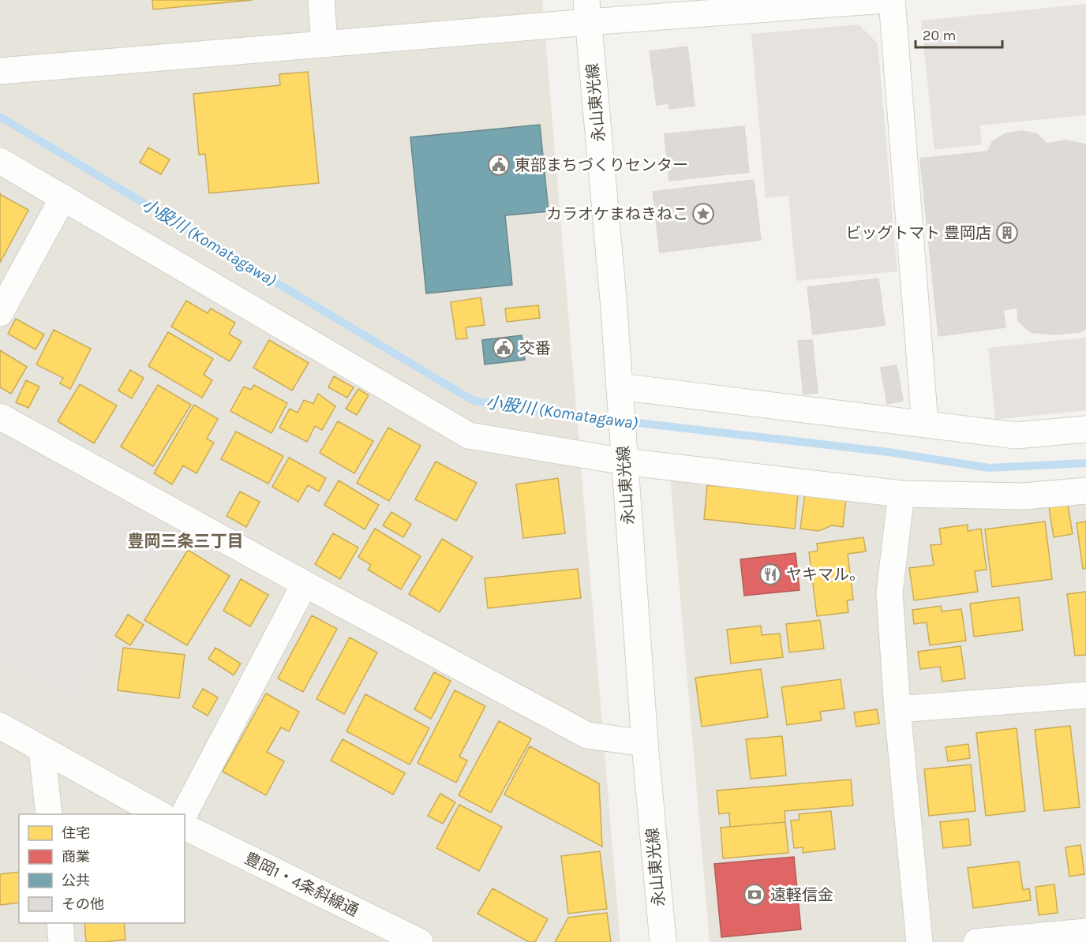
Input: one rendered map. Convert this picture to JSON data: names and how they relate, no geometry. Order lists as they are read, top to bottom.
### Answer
{
  "streets": {
    "street": ["永山東光線", "豊岡1・4条斜線通"]
  },
  "districts": ["豊岡三条三丁目"],
  "water": ["小股川 (Komatagawa)"],
  "places": {
    "public building": ["東部まちづくりセンター", "交番"],
    "place": ["カラオケまねきねこ"],
    "building": ["ビッグトマト 豊岡店"],
    "restaurant": ["ヤキマル。"],
    "bank": ["遠軽信金"]
  },
  "legend": [
    "住宅",
    "商業",
    "公共",
    "その他"
  ],
  "scale_bar": "20 m"
}
